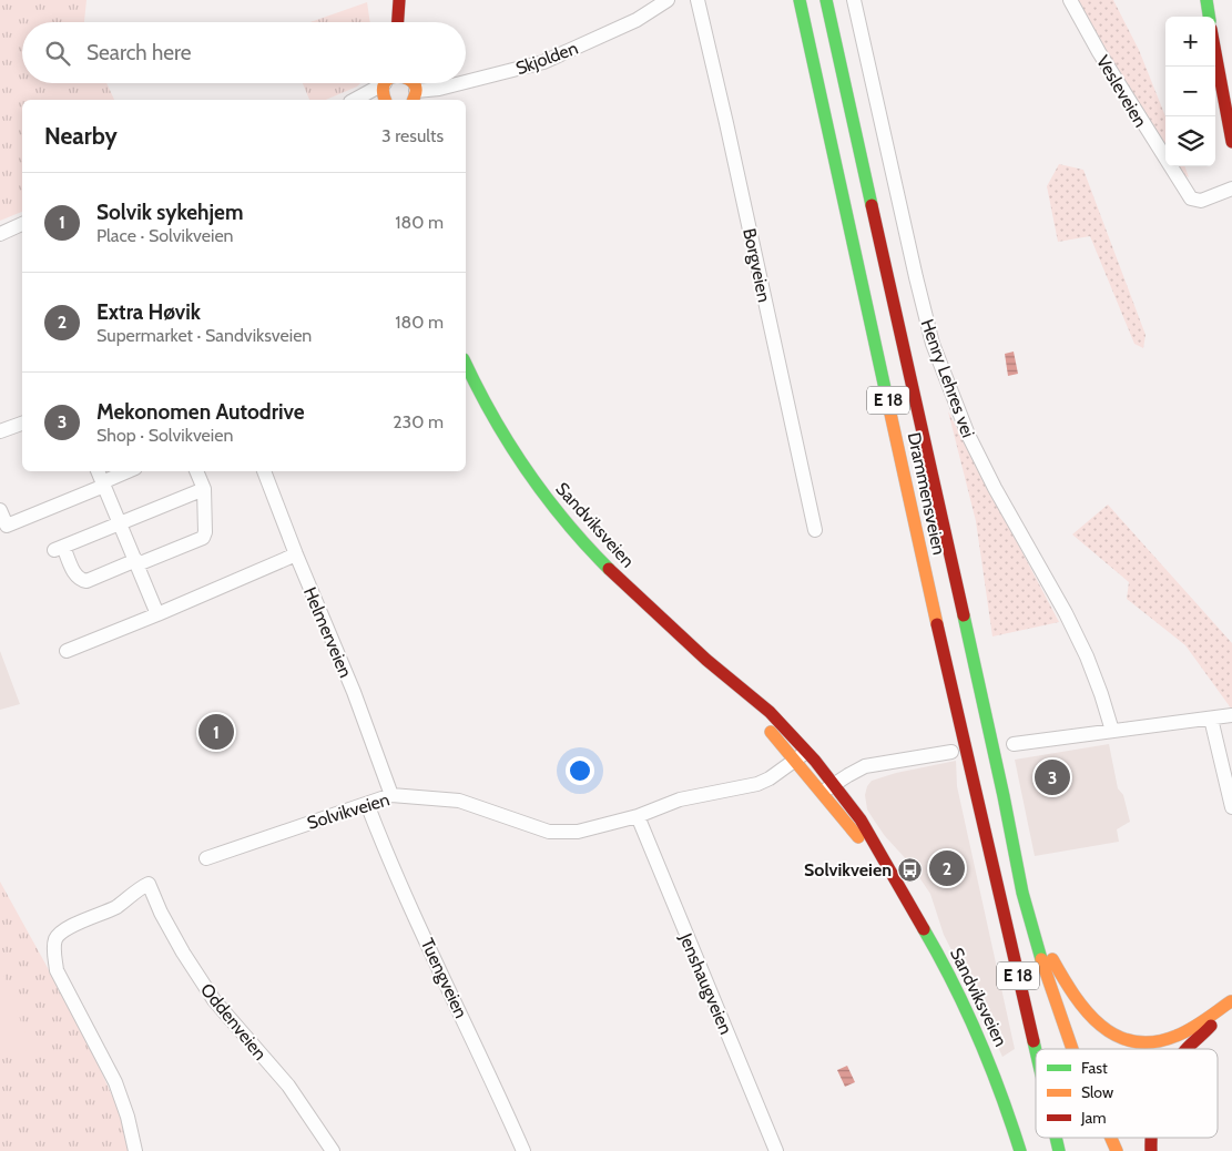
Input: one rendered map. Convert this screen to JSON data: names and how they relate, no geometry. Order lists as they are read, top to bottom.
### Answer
{
  "streets": {
    "main road": ["E 18", "Drammensveien", "Sandviksveien"],
    "street": [
      "Skjolden",
      "Vesleveien",
      "Borgveien",
      "Henry Lehres vei",
      "Helmerveien",
      "Solvikveien",
      "Tuengveien",
      "Jenshaugveien",
      "Oddenveien"
    ]
  },
  "crossings": [
    ["E 18", "Drammensveien"],
    ["Sandviksveien", "Solvikveien"],
    ["Helmerveien", "Solvikveien"],
    ["Solvikveien", "Tuengveien"],
    ["Solvikveien", "Jenshaugveien"]
  ],
  "places": {
    "bus stop": ["Solvikveien"]
  },
  "legend": ["Fast", "Slow", "Jam"],
  "page": {
    "map_buttons": ["+", "−"],
    "search": "Search here",
    "heading": ["Nearby", "3 results"],
    "list": [
      {
        "mark": "1",
        "name": "Solvik sykehjem",
        "note": "Place · Solvikveien",
        "value": "180 m"
      },
      {
        "mark": "2",
        "name": "Extra Høvik",
        "note": "Supermarket · Sandviksveien",
        "value": "180 m"
      },
      {
        "mark": "3",
        "name": "Mekonomen Autodrive",
        "note": "Shop · Solvikveien",
        "value": "230 m"
      }
    ],
    "pins": ["1", "3", "2"]
  }
}
